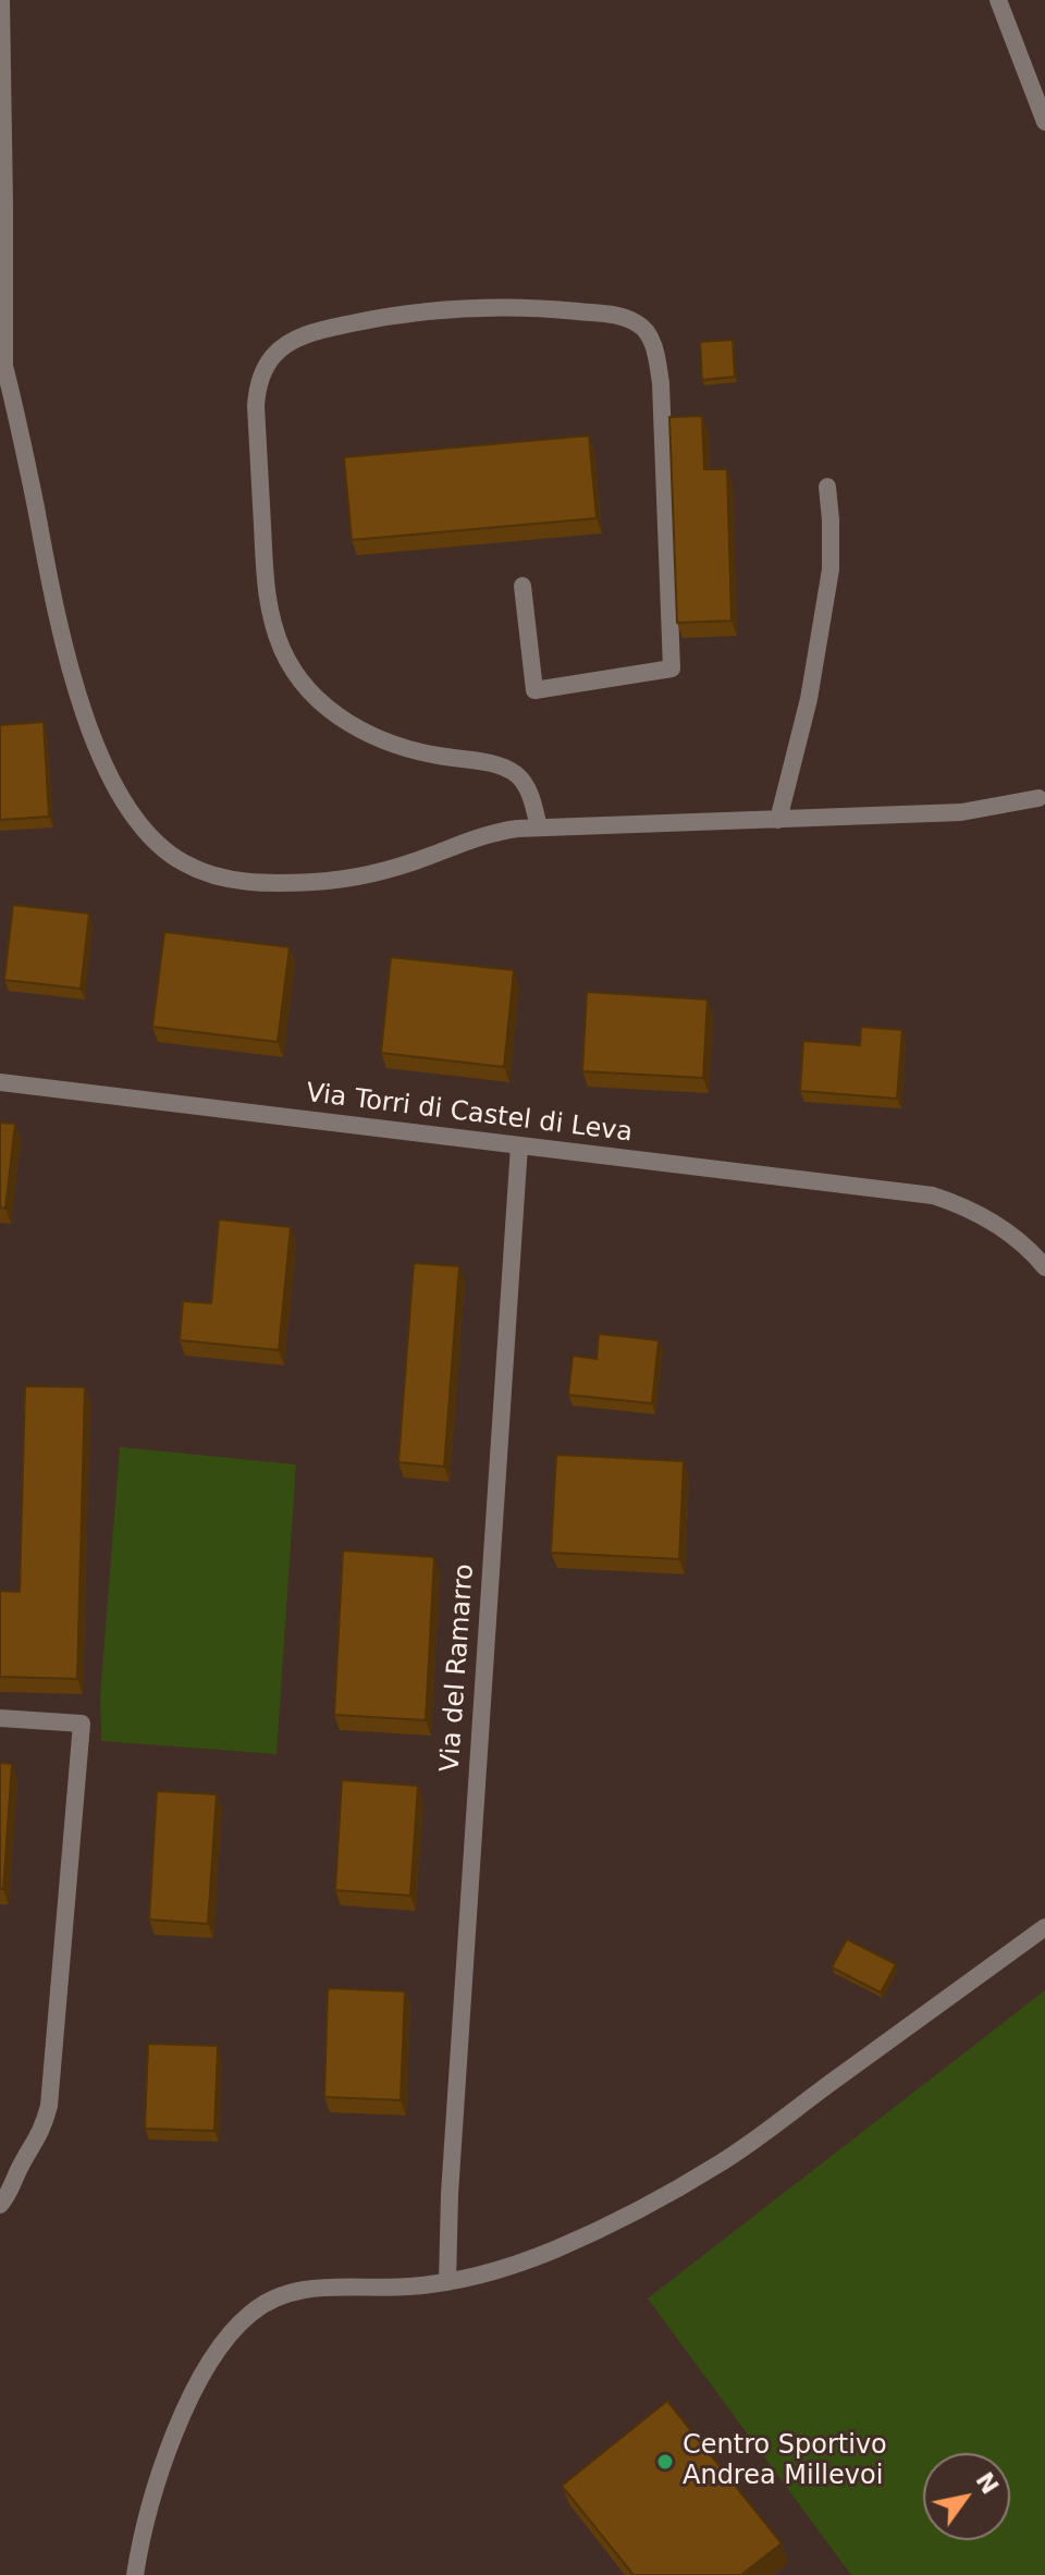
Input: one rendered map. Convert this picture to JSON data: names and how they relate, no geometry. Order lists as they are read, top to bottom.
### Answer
{
  "streets": {
    "street": ["Via Torri di Castel di Leva", "Via del Ramarro"]
  },
  "crossings": [
    ["Via Torri di Castel di Leva", "Via del Ramarro"]
  ],
  "places": ["Centro Sportivo Andrea Millevoi"],
  "north": "top right"
}
